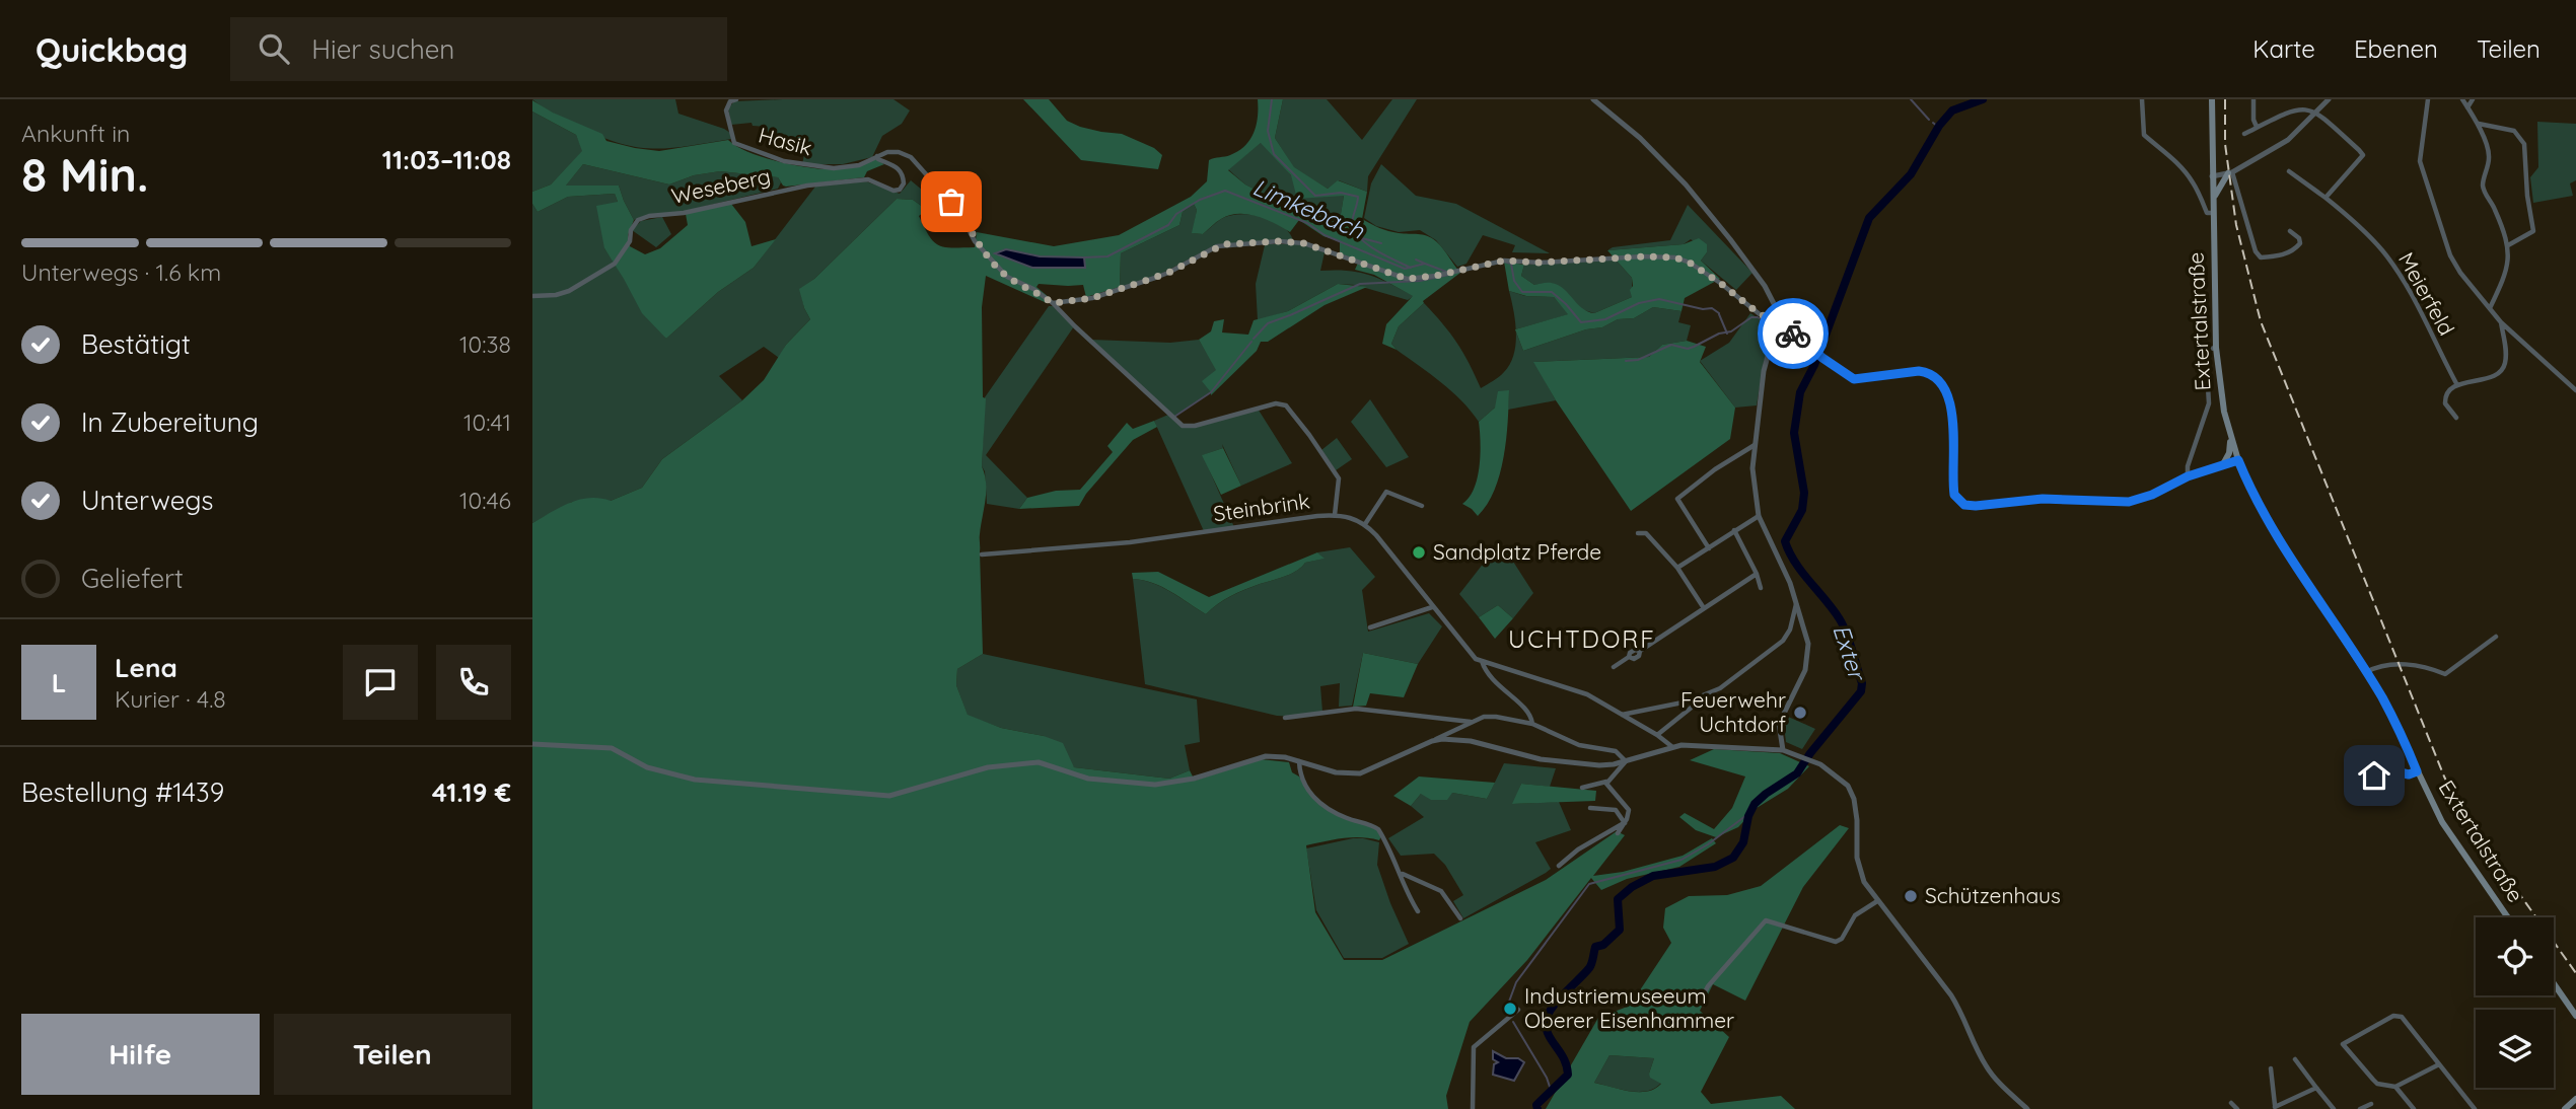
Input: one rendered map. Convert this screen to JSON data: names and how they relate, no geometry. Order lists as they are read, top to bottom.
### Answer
{
  "streets": {
    "main road": ["Extertalstraße"],
    "street": [
      "Hasik",
      "Weseberg",
      "Meierfeld",
      "Steinbrink"
    ]
  },
  "crossings": [
    ["Hasik", "Weseberg"]
  ],
  "districts": ["UCHTDORF"],
  "water": ["Limkebach", "Exter"],
  "places": [
    "Sandplatz Pferde",
    "Feuerwehr Uchtdorf",
    "Schützenhaus",
    "Industriemuseeum Oberer Eisenhammer"
  ],
  "page": {
    "header": "Quickbag",
    "search": "Hier suchen",
    "nav": ["Karte", "Ebenen", "Teilen"],
    "heading": ["8 Min.", "Ankunft in", "11:03–11:08"],
    "panel": [
      "Lena",
      "Kurier · 4.8",
      "Bestellung #1439",
      "41.19 €"
    ],
    "bar": "Unterwegs · 1.6 km",
    "list": [
      ["Bestätigt", "10:38"],
      ["In Zubereitung", "10:41"],
      ["Unterwegs", "10:46"],
      "Geliefert"
    ],
    "round": "L",
    "buttons": ["Hilfe", "Teilen"]
  }
}
